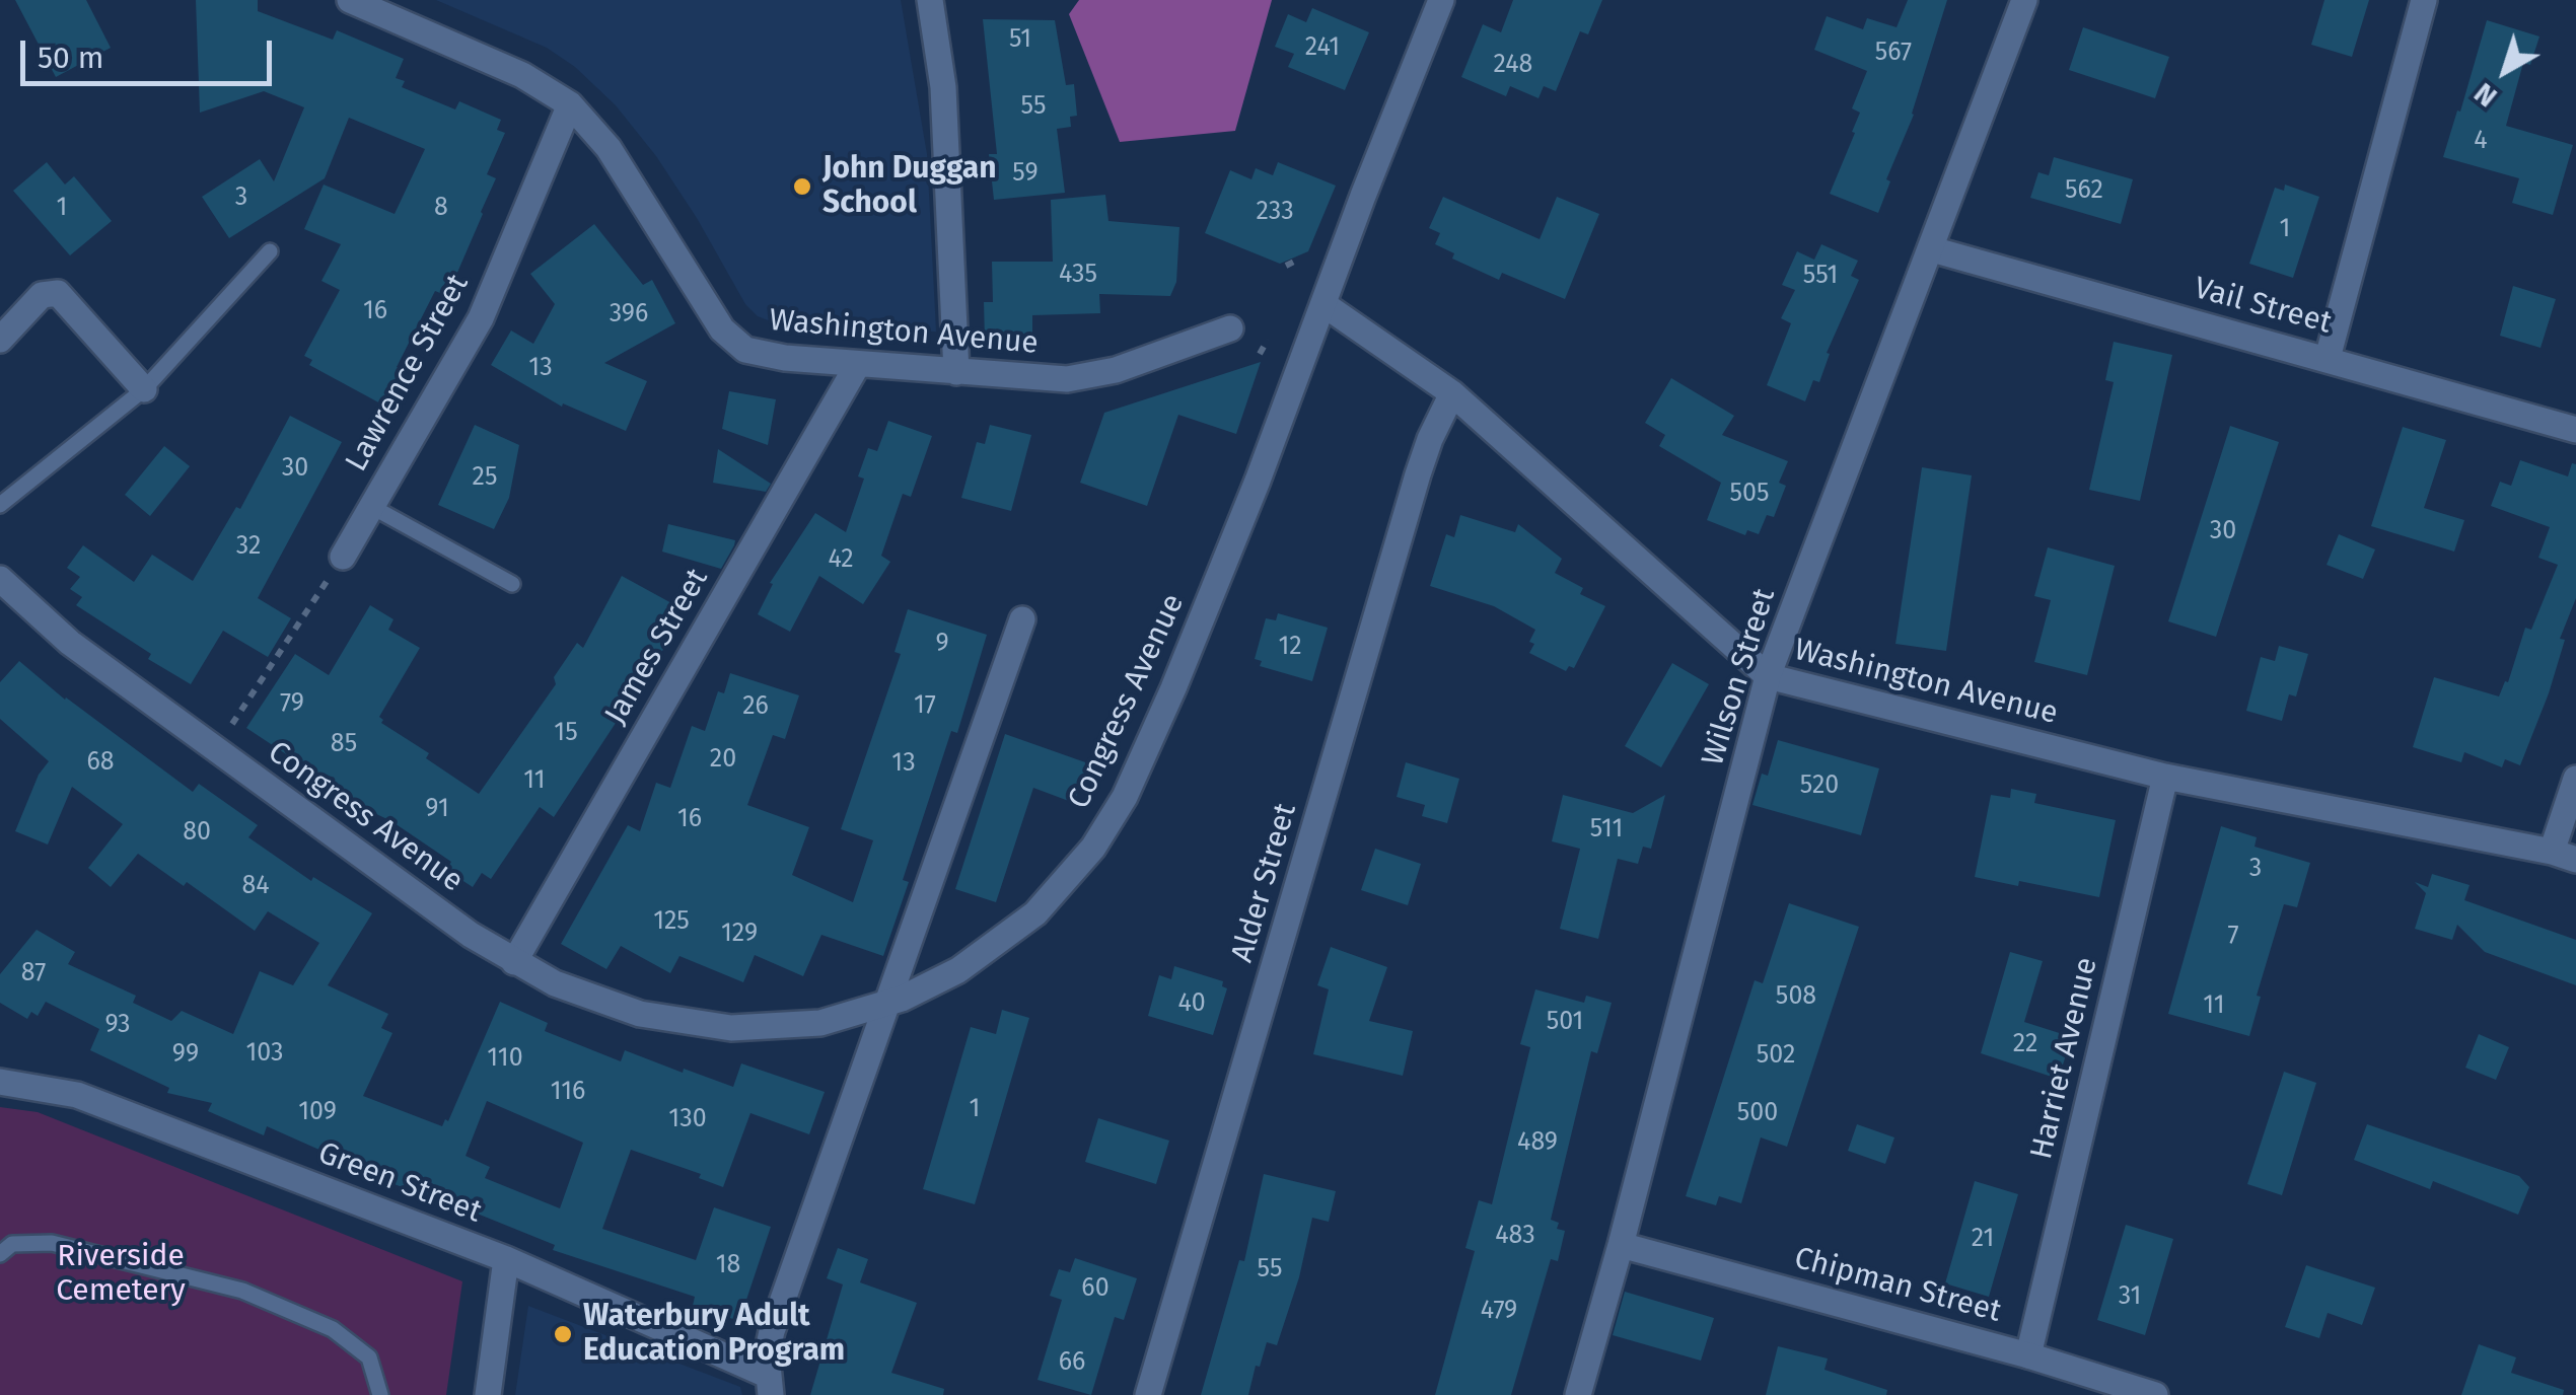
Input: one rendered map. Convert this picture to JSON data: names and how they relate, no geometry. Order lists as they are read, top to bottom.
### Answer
{
  "streets": {
    "street": [
      "Vail Street",
      "Washington Avenue",
      "Lawrence Street",
      "James Street",
      "Wilson Street",
      "Congress Avenue",
      "Alder Street",
      "Harriet Avenue",
      "Green Street",
      "Chipman Street"
    ]
  },
  "crossings": [
    ["Vail Street", "Wilson Street"],
    ["Washington Avenue", "Lawrence Street"],
    ["Washington Avenue", "James Street"],
    ["Washington Avenue", "Wilson Street"],
    ["Washington Avenue", "Congress Avenue"],
    ["Washington Avenue", "Alder Street"],
    ["Washington Avenue", "Harriet Avenue"],
    ["James Street", "Congress Avenue"],
    ["Wilson Street", "Chipman Street"],
    ["Harriet Avenue", "Chipman Street"]
  ],
  "parks": ["Riverside Cemetery"],
  "places": ["John Duggan School", "Waterbury Adult Education Program"],
  "house_numbers": [
    "51",
    "241",
    "567",
    "248",
    "55",
    "4",
    "59",
    "562",
    "3",
    "1",
    "8",
    "233",
    "1",
    "435",
    "551",
    "16",
    "396",
    "13",
    "30",
    "25",
    "505",
    "30",
    "32",
    "42",
    "9",
    "12",
    "79",
    "17",
    "26",
    "15",
    "85",
    "20",
    "68",
    "13",
    "11",
    "520",
    "91",
    "16",
    "511",
    "80",
    "3",
    "84",
    "125",
    "129",
    "7",
    "87",
    "508",
    "40",
    "11",
    "501",
    "93",
    "22",
    "103",
    "99",
    "502",
    "110",
    "116",
    "1",
    "109",
    "500",
    "130",
    "489",
    "483",
    "21",
    "18",
    "55",
    "60",
    "31",
    "479",
    "66"
  ],
  "scale_bar": "50 m",
  "north": "bottom left"
}
